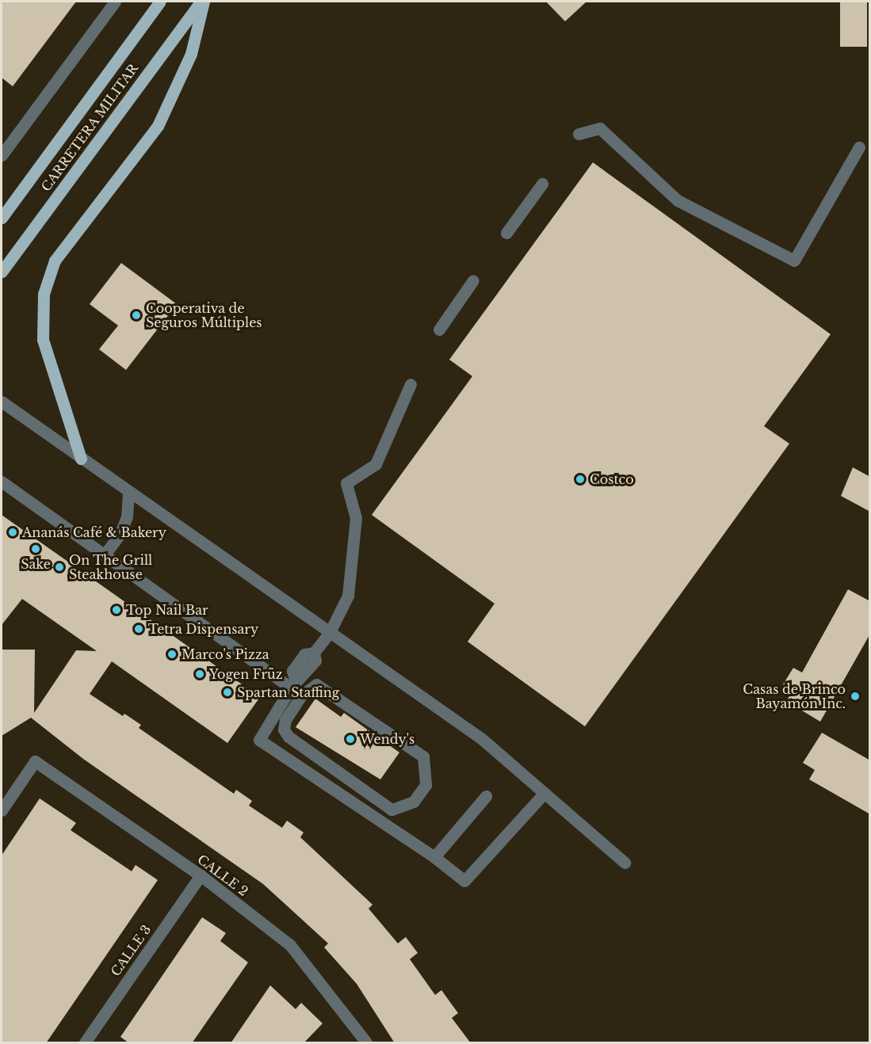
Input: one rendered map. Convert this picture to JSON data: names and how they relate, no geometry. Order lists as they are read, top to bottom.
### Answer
{
  "streets": {
    "main road": ["CARRETERA MILITAR"],
    "street": ["CALLE 2", "CALLE 3"]
  },
  "crossings": [
    ["CALLE 2", "CALLE 3"]
  ],
  "places": [
    "Cooperativa de Seguros Múltiples",
    "Costco",
    "Ananás Café & Bakery",
    "Sake",
    "On The Grill Steakhouse",
    "Top Nail Bar",
    "Tetra Dispensary",
    "Marco's Pizza",
    "Yogen Früz",
    "Spartan Staffing",
    "Casas de Brinco Bayamón Inc.",
    "Wendy's"
  ]
}
